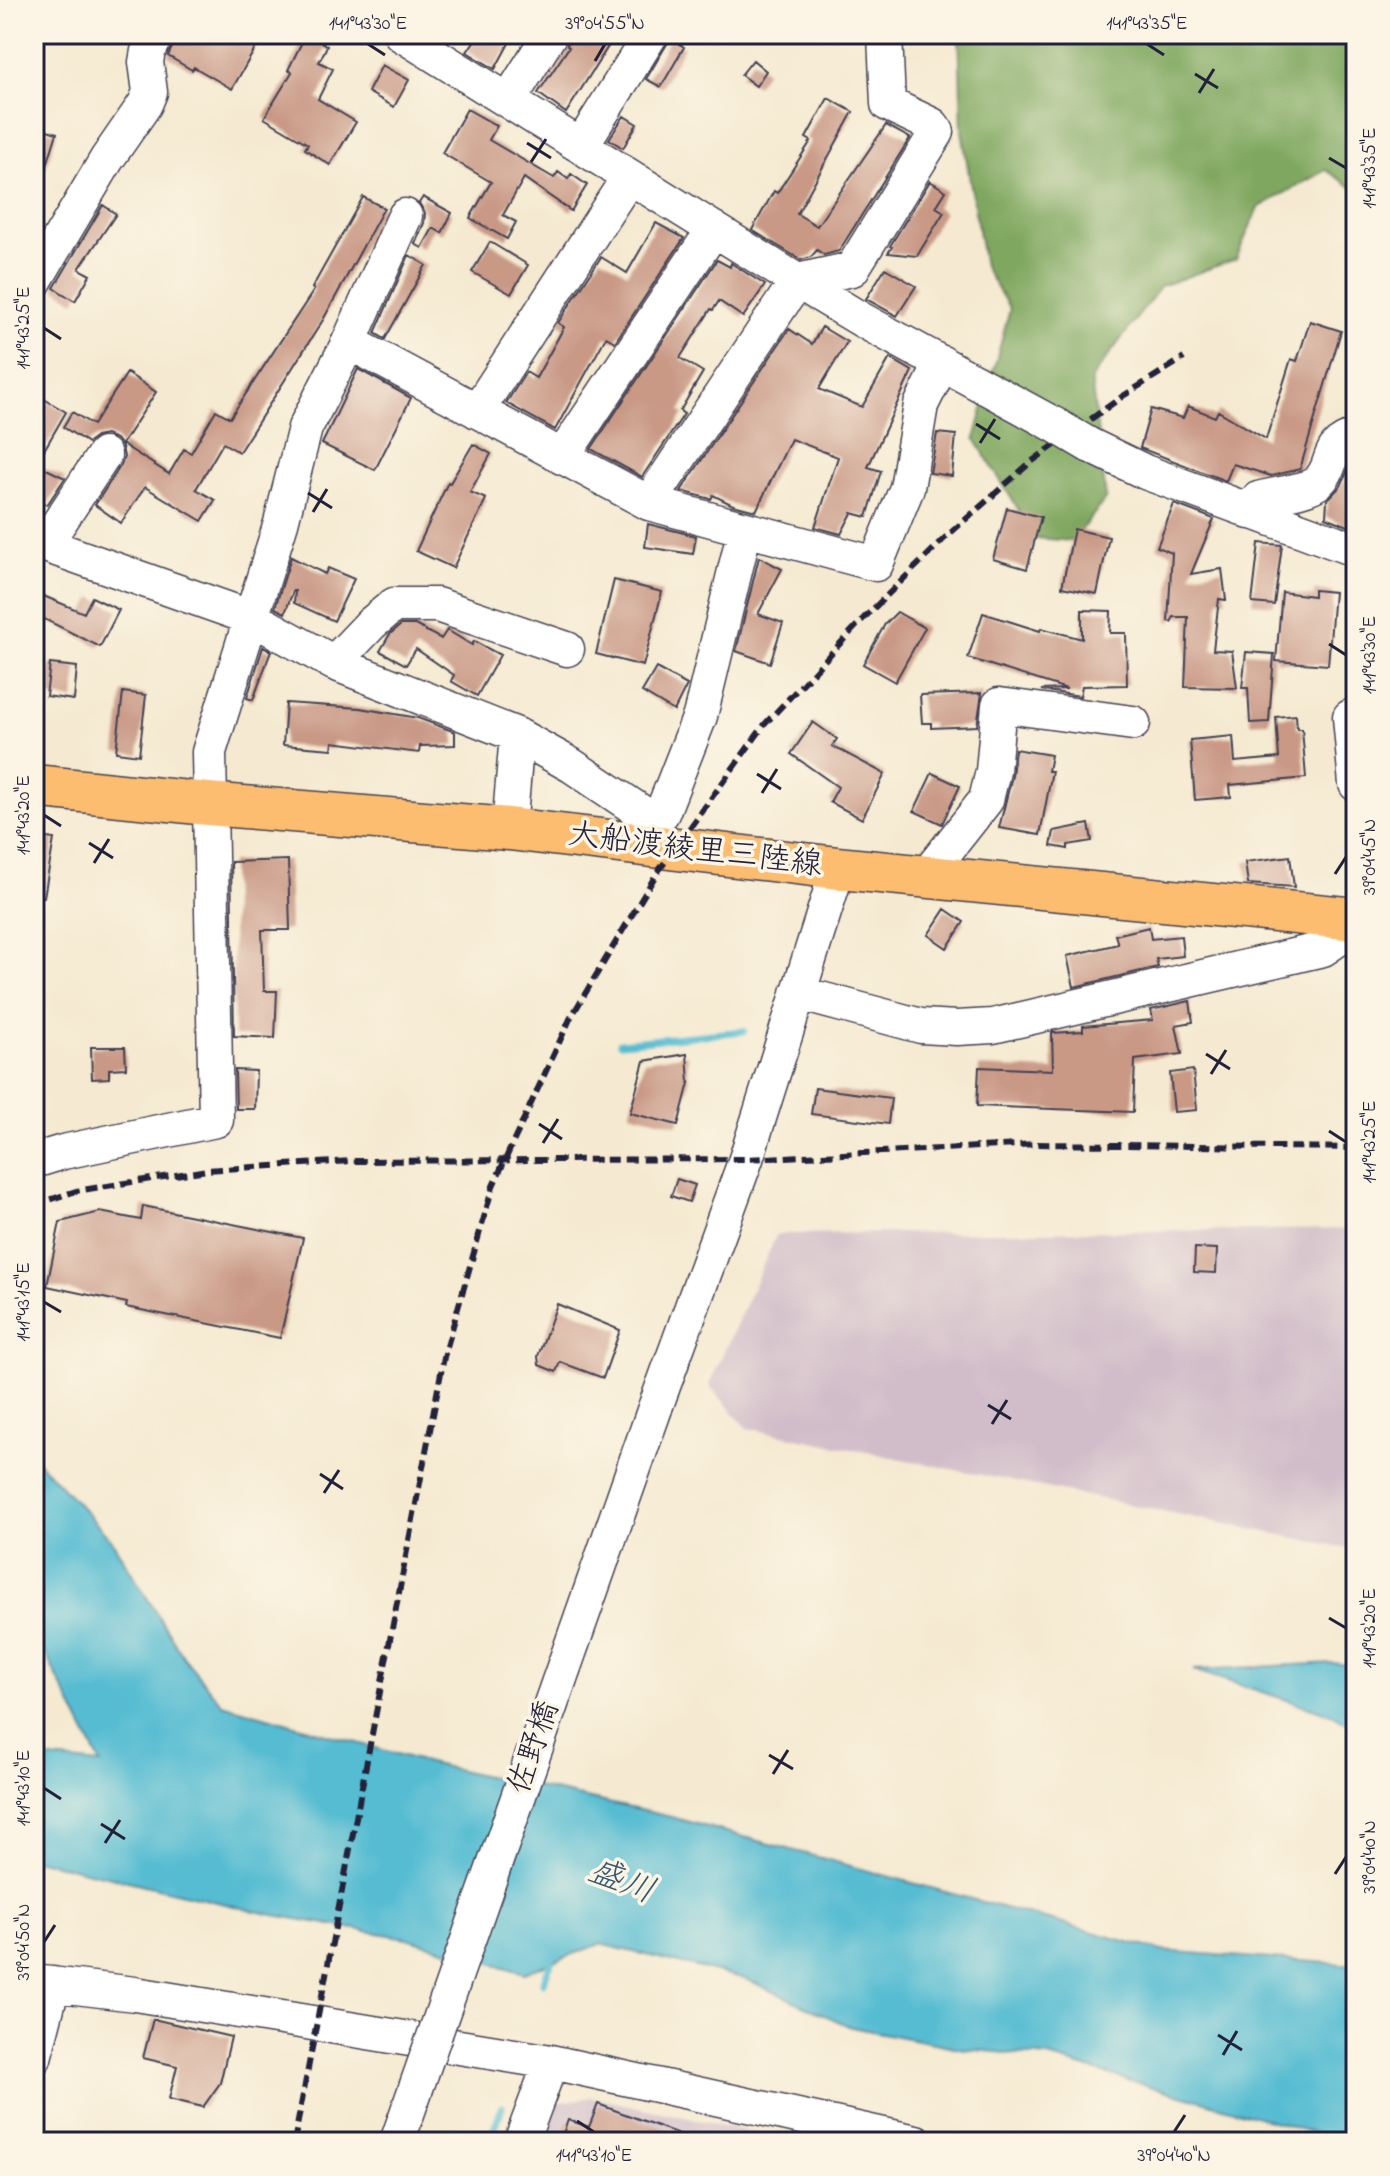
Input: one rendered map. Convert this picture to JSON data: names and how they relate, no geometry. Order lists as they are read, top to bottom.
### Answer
{
  "streets": {
    "main road": ["大船渡綾里三陸線"],
    "street": ["佐野橋"]
  },
  "crossings": [
    ["大船渡綾里三陸線", "佐野橋"]
  ],
  "water": ["盛川"],
  "coordinates": [
    "141°43'30\"E",
    "39°04'55\"N",
    "141°43'35\"E",
    "141°43'25\"E",
    "141°43'20\"E",
    "39°04'45\"N",
    "141°43'15\"E",
    "141°43'10\"E",
    "39°04'40\"N",
    "39°04'50\"N"
  ]
}
